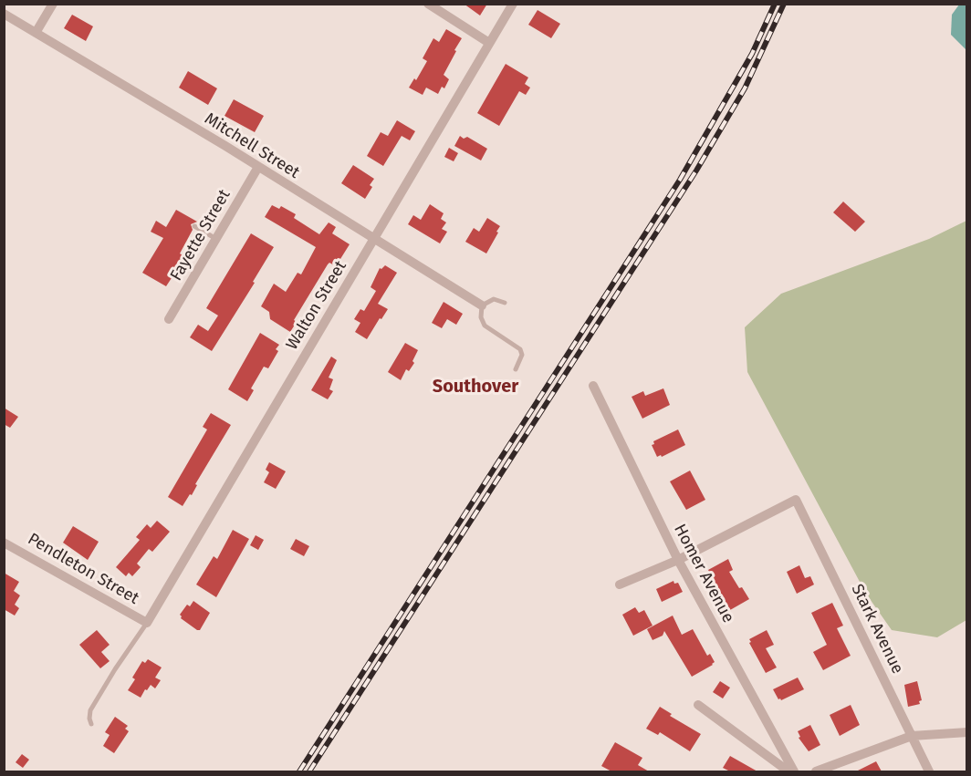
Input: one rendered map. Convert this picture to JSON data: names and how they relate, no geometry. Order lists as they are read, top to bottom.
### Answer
{
  "streets": {
    "street": [
      "Mitchell Street",
      "Fayette Street",
      "Walton Street",
      "Pendleton Street",
      "Homer Avenue",
      "Stark Avenue"
    ]
  },
  "crossings": [
    ["Mitchell Street", "Fayette Street"],
    ["Mitchell Street", "Walton Street"],
    ["Walton Street", "Pendleton Street"],
    ["Homer Avenue", "Stark Avenue"]
  ],
  "districts": ["Southover"]
}
